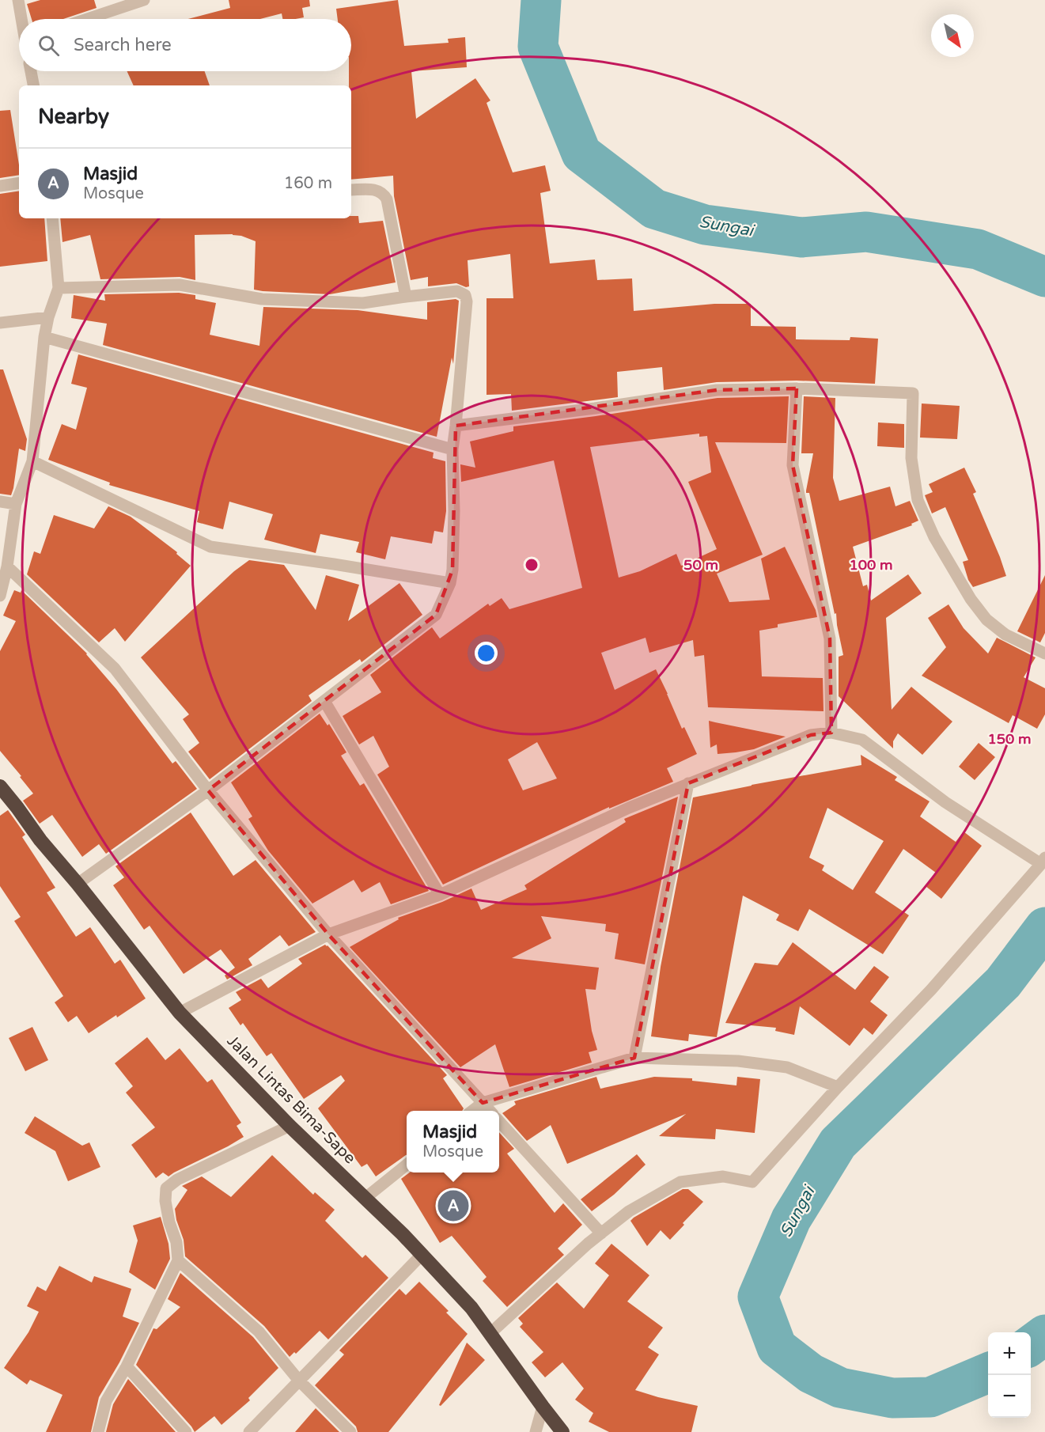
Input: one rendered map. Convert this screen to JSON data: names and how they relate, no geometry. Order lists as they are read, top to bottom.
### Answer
{
  "streets": {
    "highway": ["Jalan Lintas Bima-Sape"]
  },
  "water": ["Sungai"],
  "north": "bottom right",
  "page": {
    "search": "Search here",
    "heading": "Nearby",
    "list": [
      {
        "mark": "A",
        "name": "Masjid",
        "note": "Mosque",
        "value": "160 m"
      }
    ],
    "popup": ["Masjid", "Mosque"],
    "pins": "A",
    "map_buttons": ["+", "−"]
  },
  "rings": ["50 m", "100 m", "150 m"]
}
